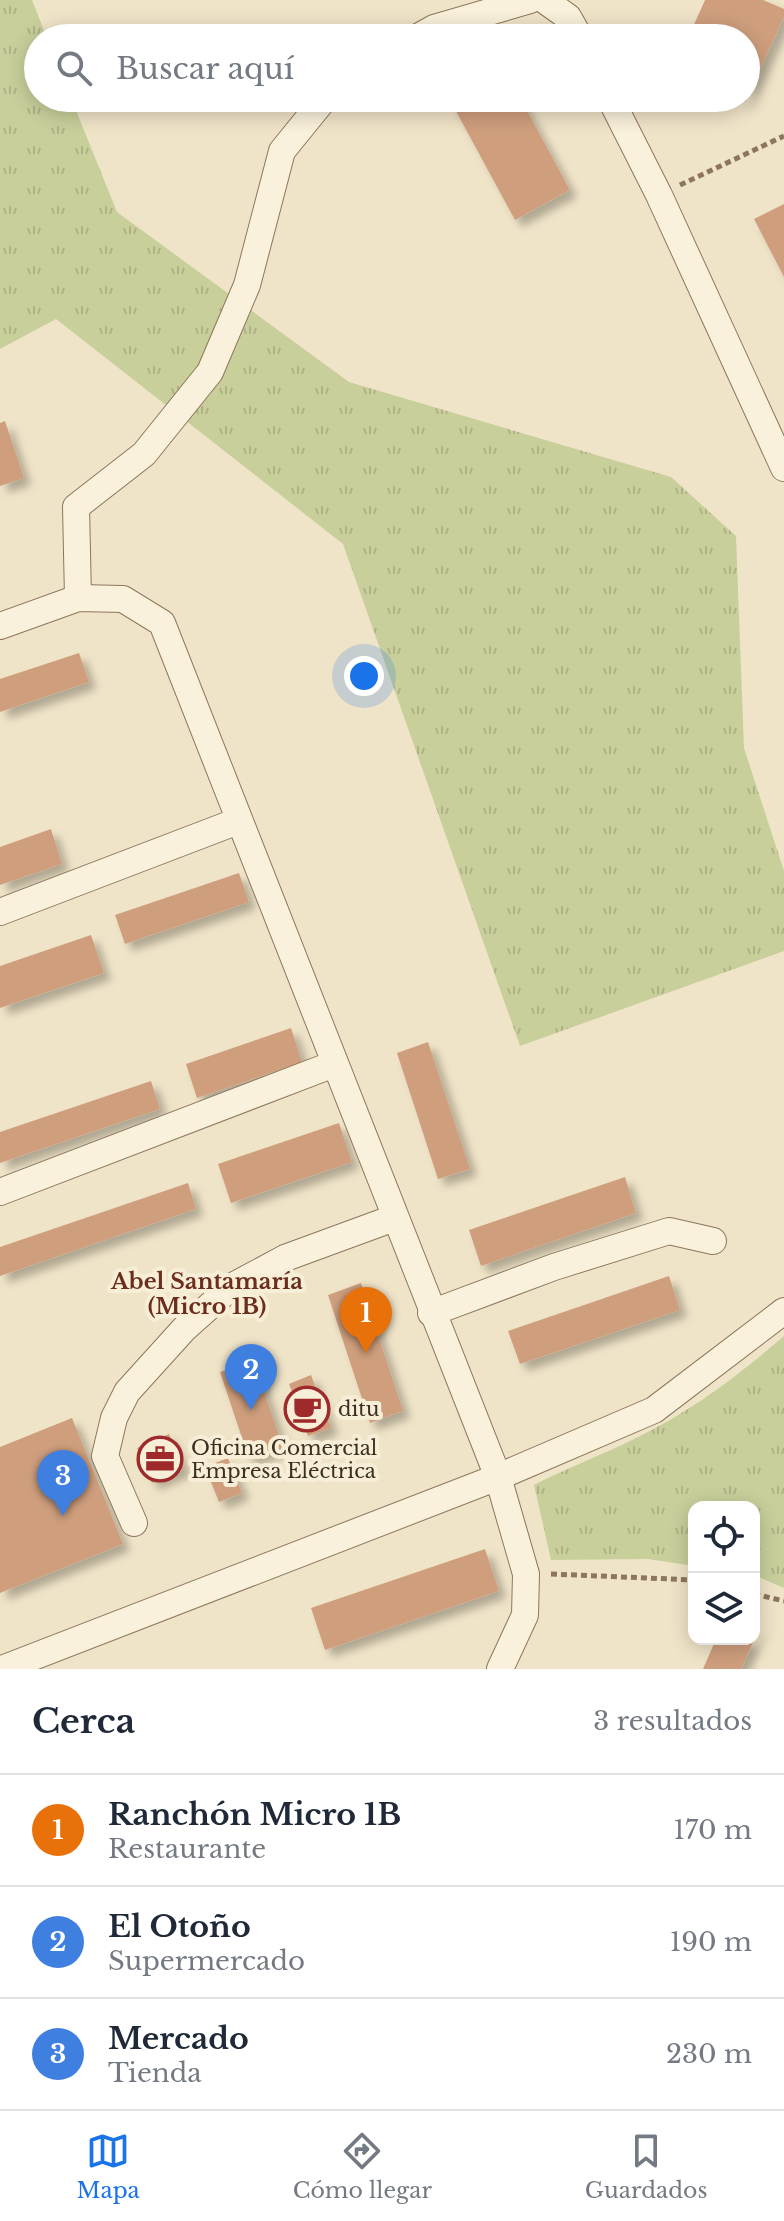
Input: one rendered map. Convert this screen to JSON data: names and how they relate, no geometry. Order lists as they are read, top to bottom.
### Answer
{
  "districts": ["Abel Santamaría (Micro 1B)"],
  "places": {
    "cafe": ["ditu"],
    "office": ["Oficina Comercial Empresa Eléctrica"]
  },
  "page": {
    "search": "Buscar aquí",
    "pins": ["1", "2", "3"],
    "heading": ["Cerca", "3 resultados"],
    "list": [
      {
        "mark": "1",
        "name": "Ranchón Micro 1B",
        "note": "Restaurante",
        "value": "170 m"
      },
      {
        "mark": "2",
        "name": "El Otoño",
        "note": "Supermercado",
        "value": "190 m"
      },
      {
        "mark": "3",
        "name": "Mercado",
        "note": "Tienda",
        "value": "230 m"
      }
    ],
    "nav": ["Mapa", "Cómo llegar", "Guardados"]
  }
}
